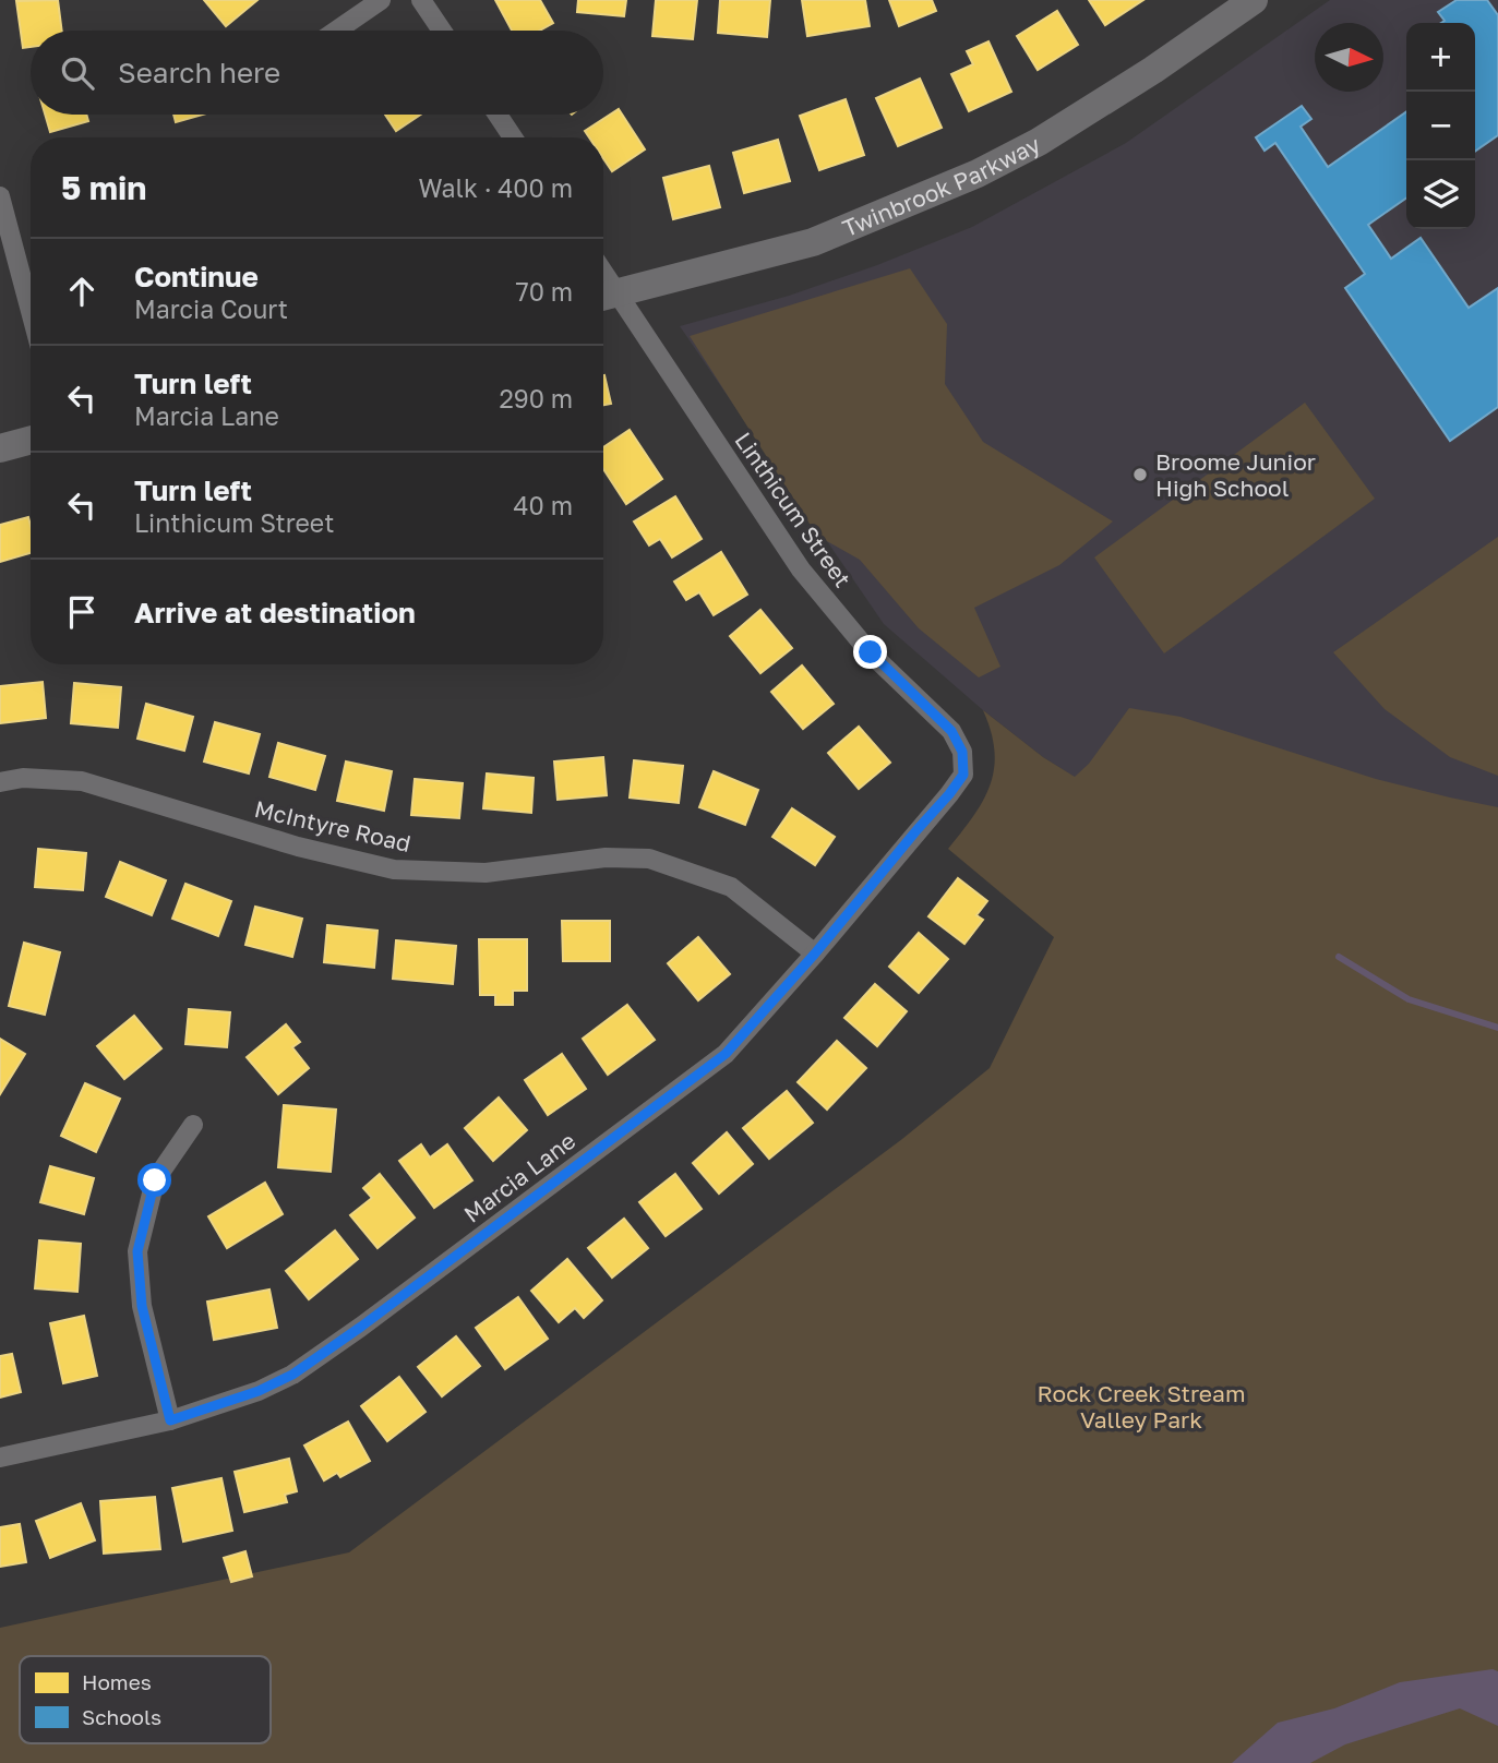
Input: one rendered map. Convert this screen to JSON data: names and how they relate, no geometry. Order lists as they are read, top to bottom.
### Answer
{
  "streets": {
    "street": [
      "Twinbrook Parkway",
      "Linthicum Street",
      "McIntyre Road",
      "Marcia Lane"
    ]
  },
  "crossings": [
    ["Twinbrook Parkway", "Linthicum Street"],
    ["Linthicum Street", "Marcia Lane"],
    ["McIntyre Road", "Marcia Lane"]
  ],
  "parks": ["Rock Creek Stream Valley Park"],
  "places": ["Broome Junior High School"],
  "legend": ["Homes", "Schools"],
  "north": "right",
  "page": {
    "map_buttons": ["+", "−"],
    "search": "Search here",
    "heading": ["5 min", "Walk · 400 m"],
    "list": [
      ["Continue", "Marcia Court", "70 m"],
      ["Turn left", "Marcia Lane", "290 m"],
      ["Turn left", "Linthicum Street", "40 m"],
      "Arrive at destination"
    ]
  }
}
